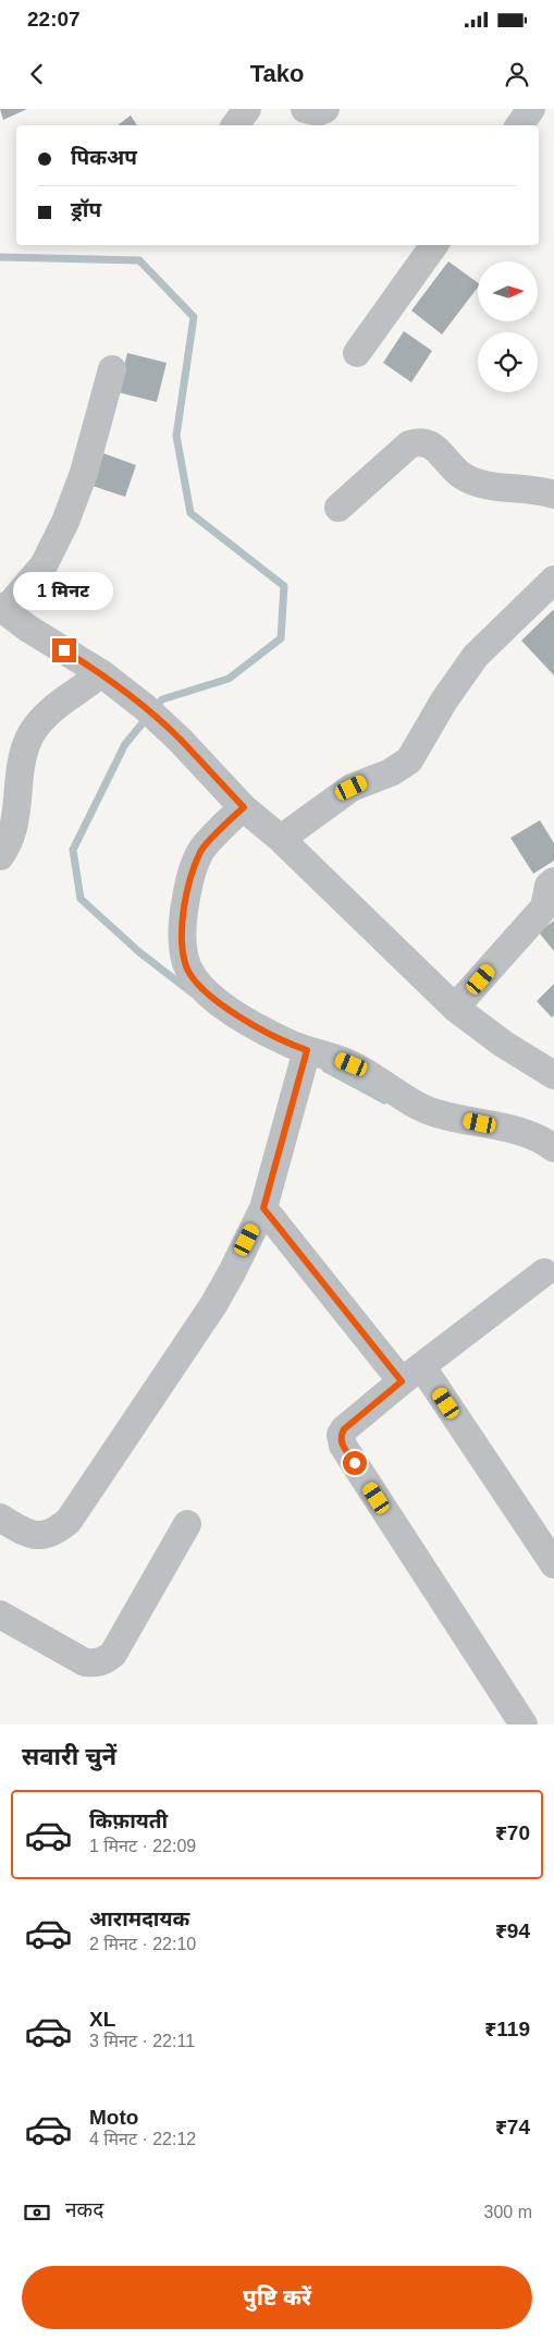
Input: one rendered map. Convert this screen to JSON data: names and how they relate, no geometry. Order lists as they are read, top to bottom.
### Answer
{
  "north": "right",
  "page": {
    "status": "22:07",
    "header": "Tako",
    "banner": ["पिकअप", "ड्रॉप"],
    "bubble": "1 मिनट",
    "heading": "सवारी चुनें",
    "list": [
      {
        "name": "किफ़ायती",
        "note": "1 मिनट · 22:09",
        "value": "₹70"
      },
      {
        "name": "आरामदायक",
        "note": "2 मिनट · 22:10",
        "value": "₹94"
      },
      {
        "name": "XL",
        "note": "3 मिनट · 22:11",
        "value": "₹119"
      },
      {
        "name": "Moto",
        "note": "4 मिनट · 22:12",
        "value": "₹74"
      }
    ],
    "pay": ["नकद", "300 m"],
    "buttons": "पुष्टि करें"
  }
}
